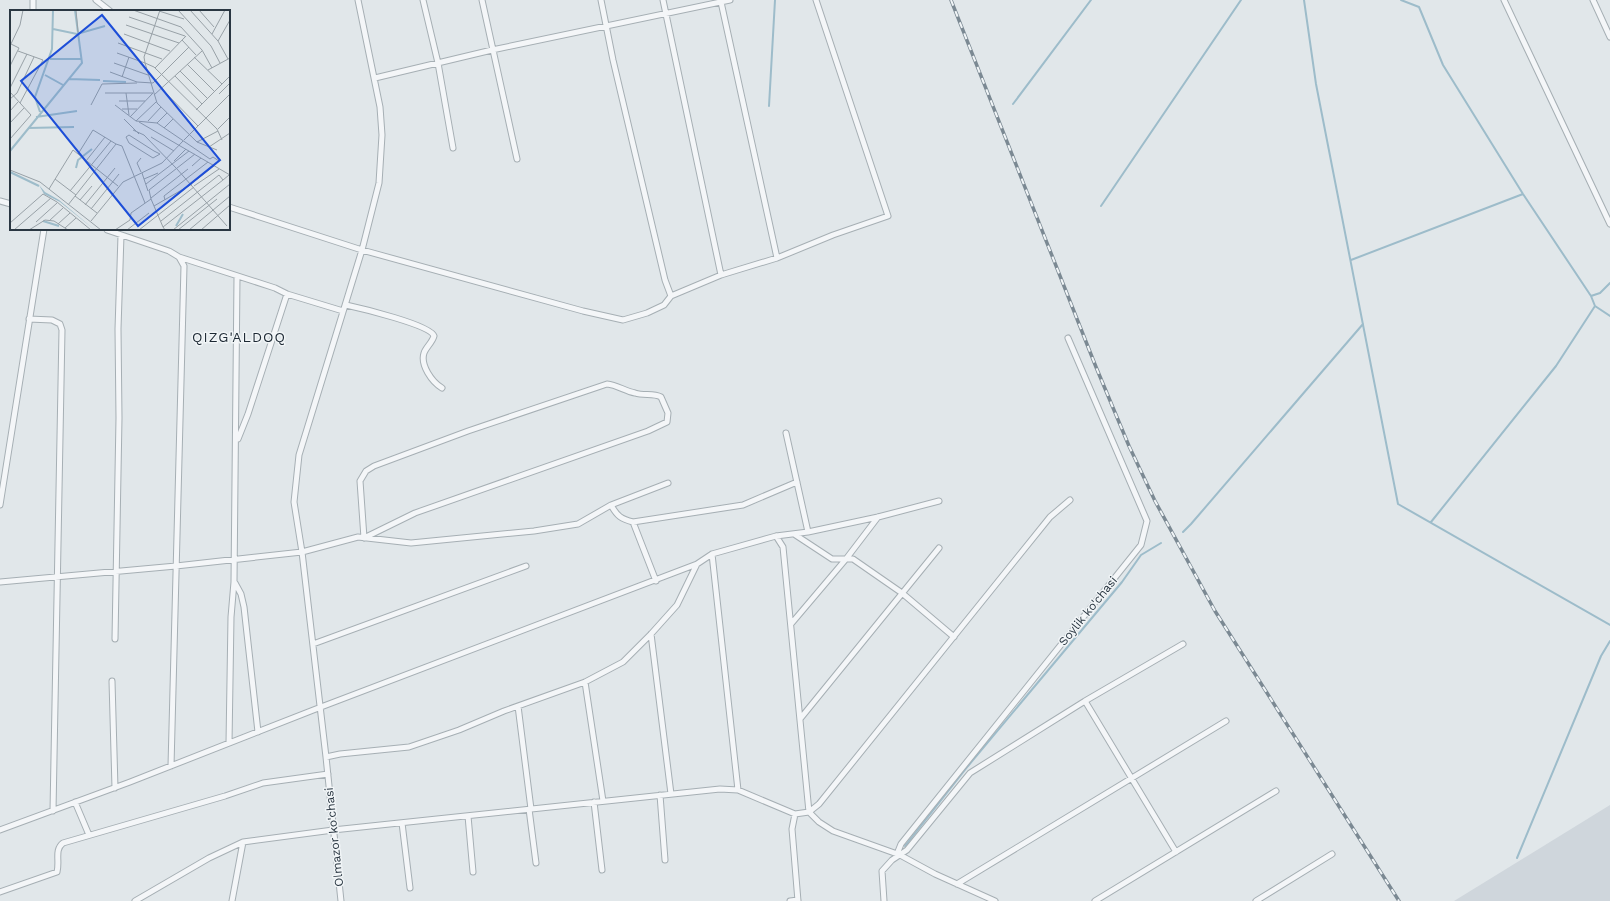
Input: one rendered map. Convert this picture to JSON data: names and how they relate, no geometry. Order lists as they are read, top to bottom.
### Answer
{
  "streets": {
    "street": ["Soylik ko'chasi", "Olmazor ko'chasi"]
  },
  "districts": ["QIZG'ALDOQ"]
}
